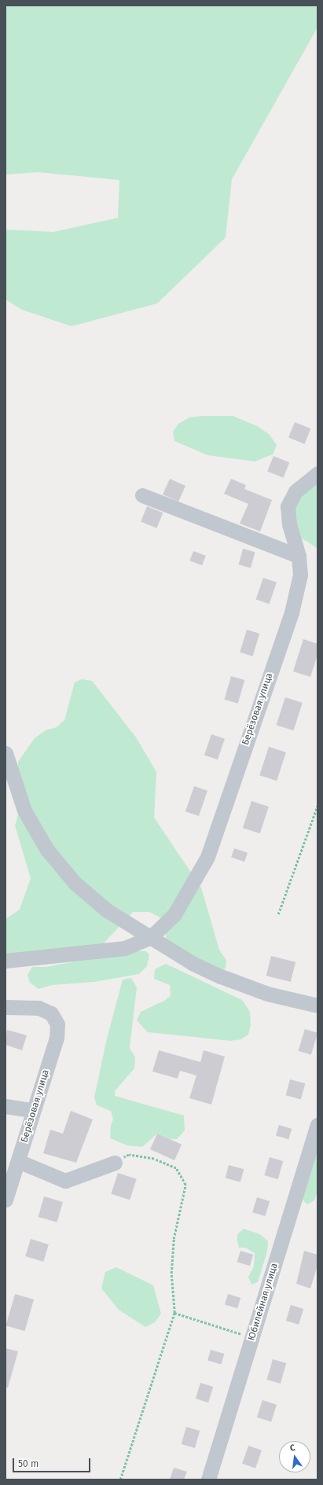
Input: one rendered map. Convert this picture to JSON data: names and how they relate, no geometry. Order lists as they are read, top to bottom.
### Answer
{
  "streets": {
    "street": ["Берёзовая улица", "Юбилейная улица"]
  },
  "scale_bar": "50 m",
  "north": "top"
}
